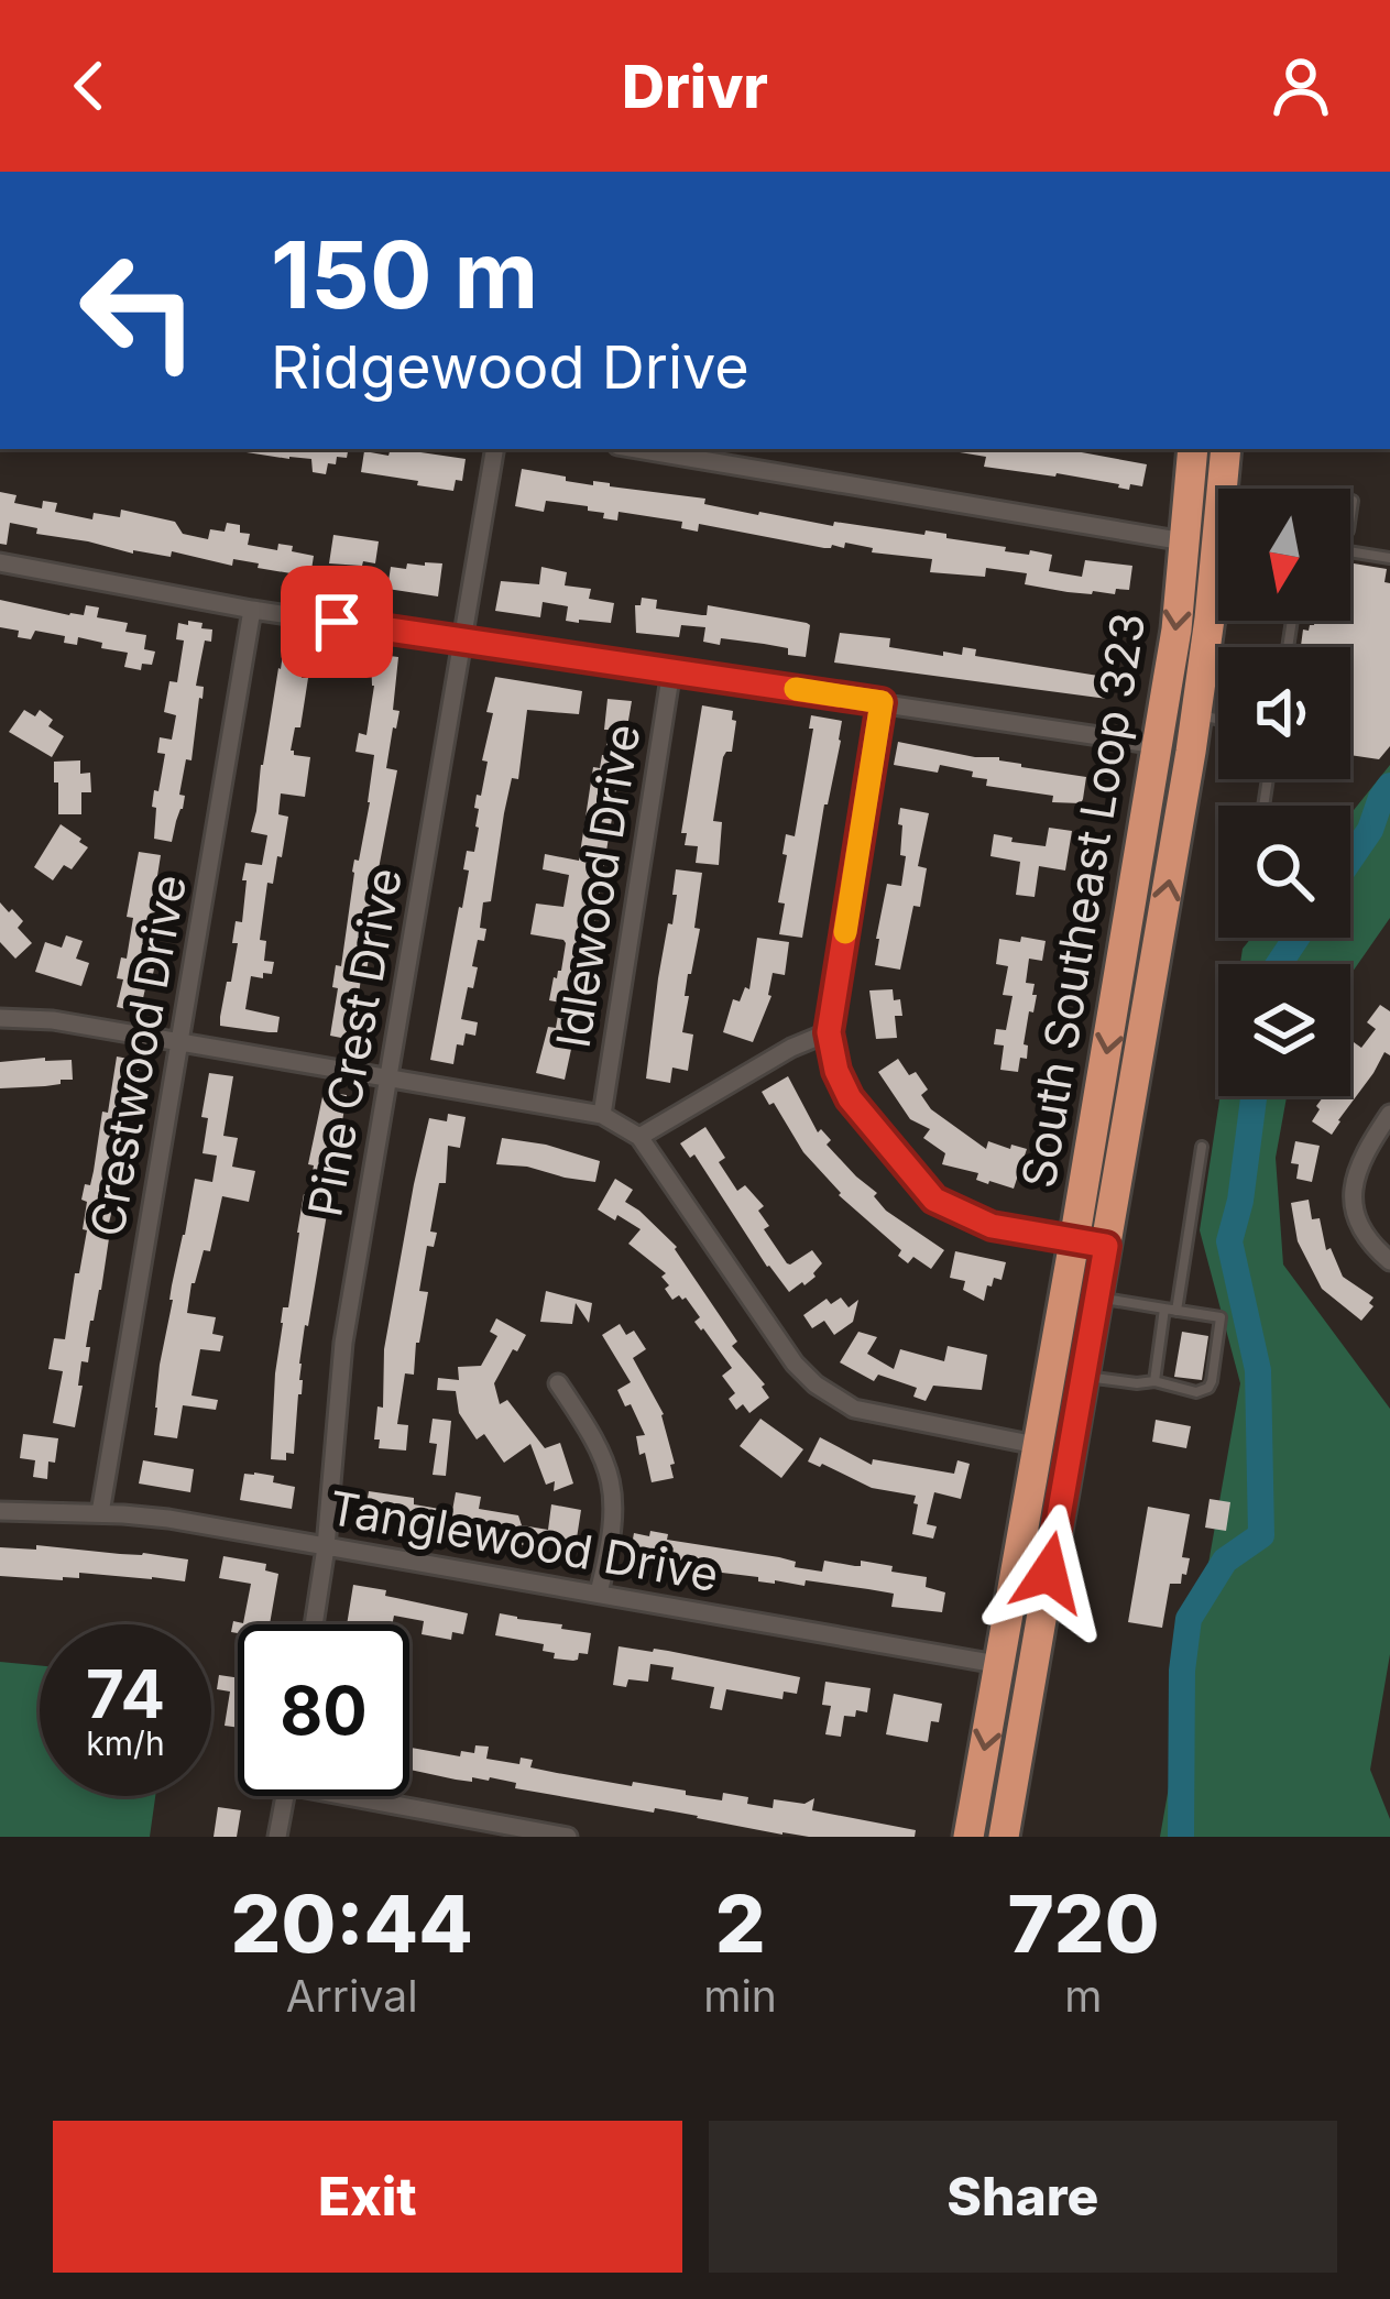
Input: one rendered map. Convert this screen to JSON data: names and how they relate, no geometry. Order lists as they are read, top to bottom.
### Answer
{
  "streets": {
    "highway": ["South Southeast Loop 323"],
    "street": [
      "Idlewood Drive",
      "Pine Crest Drive",
      "Crestwood Drive",
      "Tanglewood Drive"
    ]
  },
  "crossings": [
    ["South Southeast Loop 323", "Tanglewood Drive"],
    ["Pine Crest Drive", "Tanglewood Drive"],
    ["Crestwood Drive", "Tanglewood Drive"]
  ],
  "north": "bottom",
  "page": {
    "header": "Drivr",
    "turn": ["150 m", "Ridgewood Drive"],
    "speed": "74 km/h",
    "limit": "80",
    "eta": [
      "20:44",
      "Arrival",
      "2",
      "min",
      "720",
      "m"
    ],
    "buttons": ["Exit", "Share"]
  }
}
